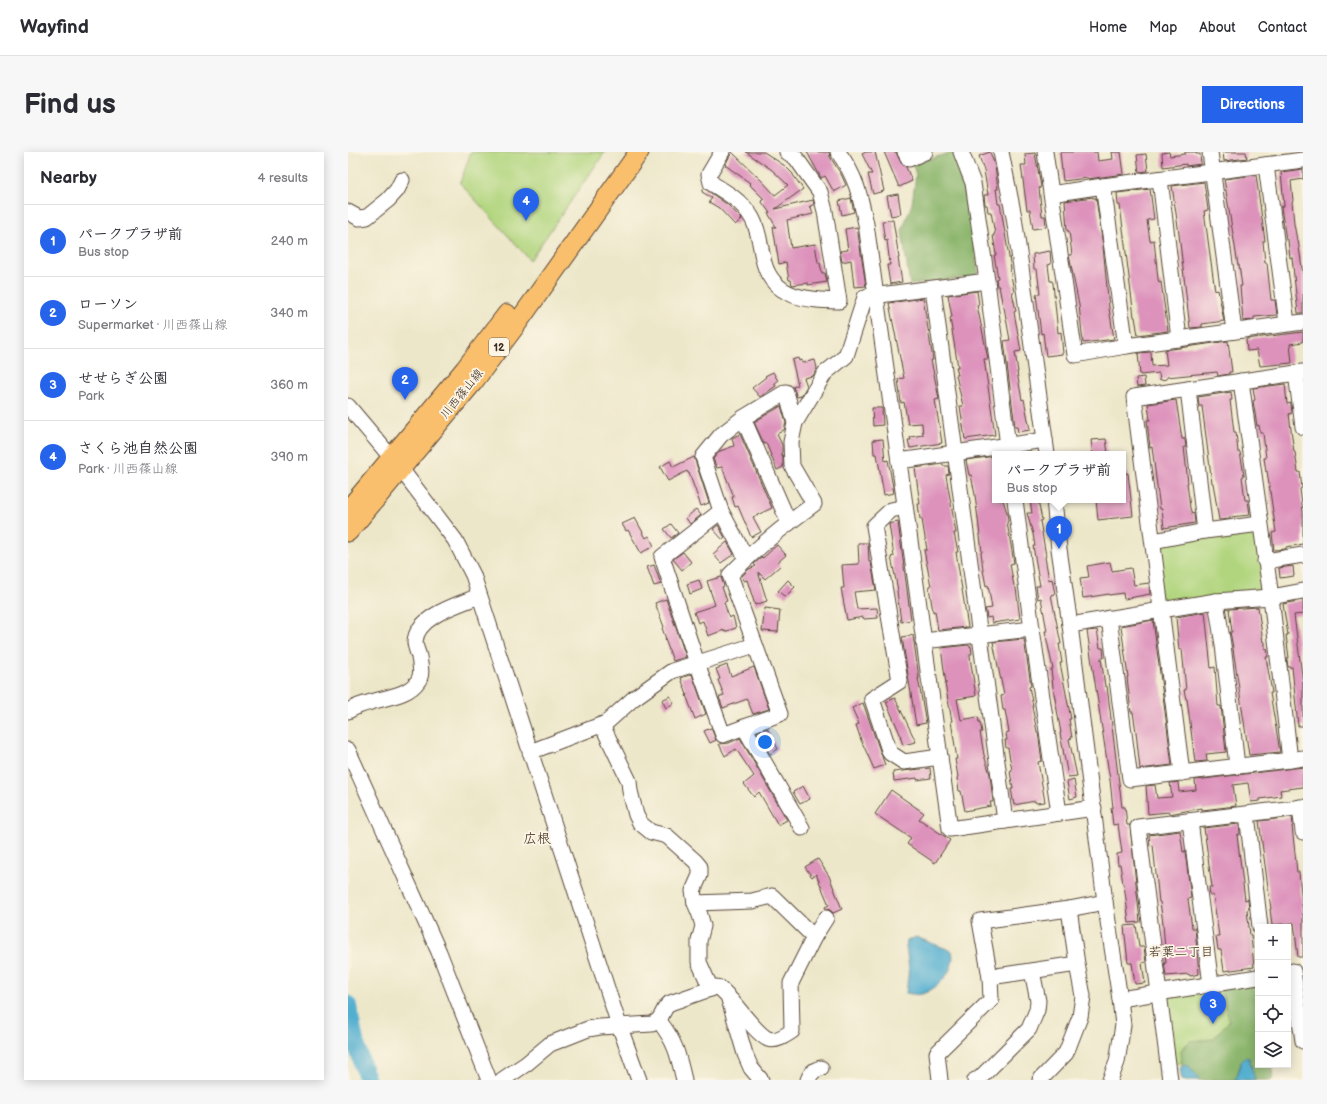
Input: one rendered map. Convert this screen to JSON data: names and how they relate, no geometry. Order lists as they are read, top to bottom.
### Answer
{
  "streets": {
    "main road": ["12", "川西篠山線"]
  },
  "districts": ["広根", "若葉二丁目"],
  "page": {
    "header": "Wayfind",
    "nav": [
      "Home",
      "Map",
      "About",
      "Contact"
    ],
    "buttons": "Directions",
    "title": "Find us",
    "heading": ["Nearby", "4 results"],
    "pins": [
      "4",
      "2",
      "1",
      "3"
    ],
    "list": [
      {
        "mark": "1",
        "name": "パークプラザ前",
        "note": "Bus stop",
        "value": "240 m"
      },
      {
        "mark": "2",
        "name": "ローソン",
        "note": "Supermarket · 川西篠山線",
        "value": "340 m"
      },
      {
        "mark": "3",
        "name": "せせらぎ公園",
        "note": "Park",
        "value": "360 m"
      },
      {
        "mark": "4",
        "name": "さくら池自然公園",
        "note": "Park · 川西篠山線",
        "value": "390 m"
      }
    ],
    "popup": ["パークプラザ前", "Bus stop"],
    "map_buttons": ["+", "−"]
  }
}
